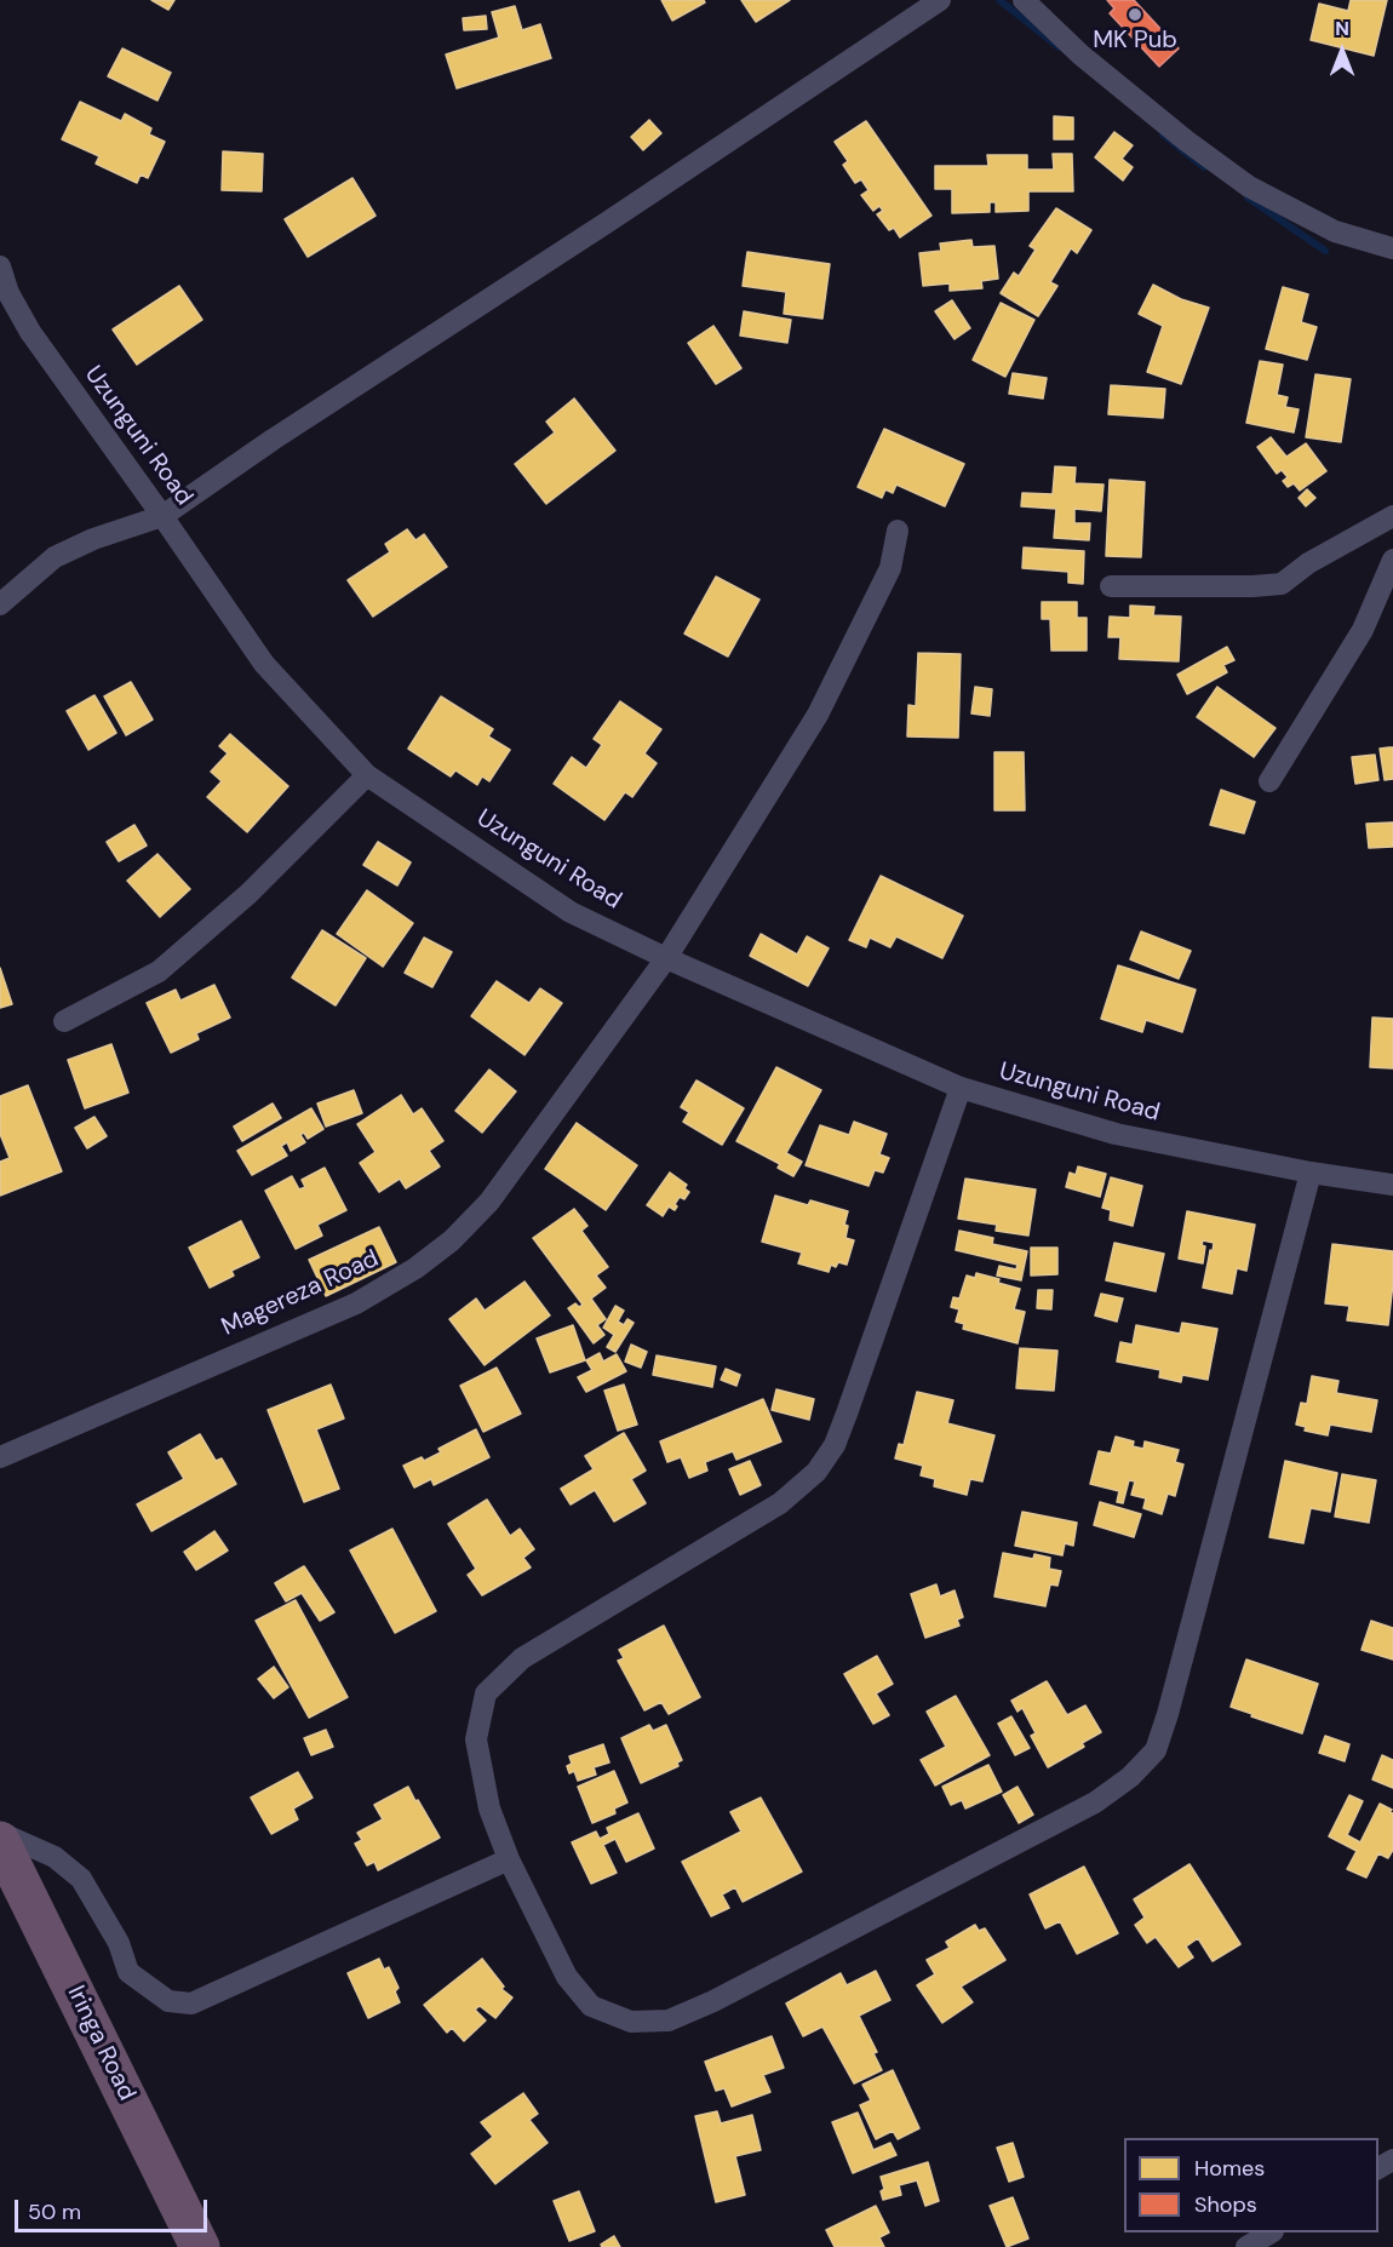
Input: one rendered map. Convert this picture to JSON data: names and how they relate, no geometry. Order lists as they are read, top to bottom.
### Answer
{
  "streets": {
    "highway": ["Iringa Road"],
    "street": ["Uzunguni Road", "Magereza Road"]
  },
  "crossings": [
    ["Uzunguni Road", "Magereza Road"]
  ],
  "places": ["MK Pub"],
  "legend": ["Homes", "Shops"],
  "scale_bar": "50 m",
  "north": "top"
}
